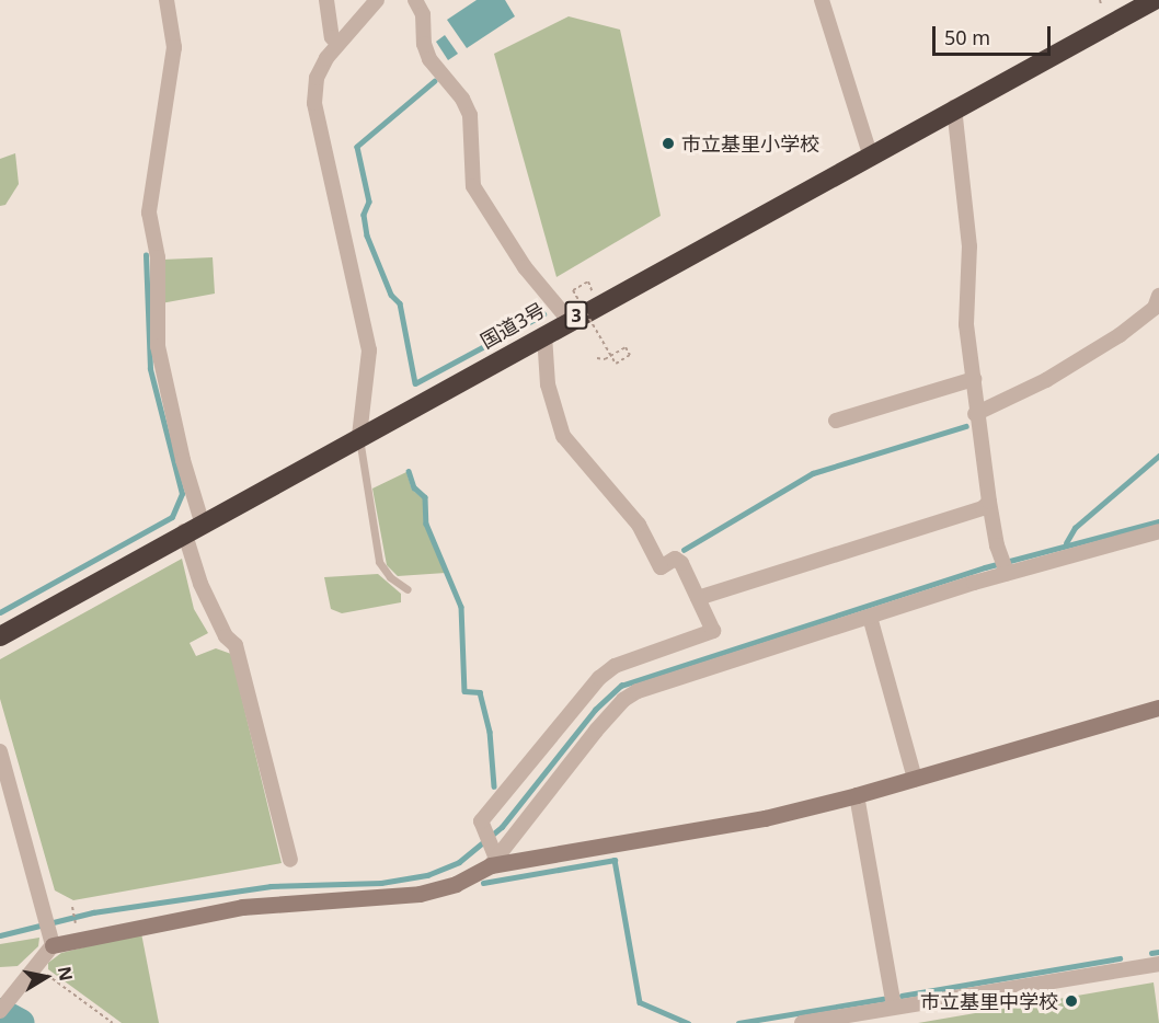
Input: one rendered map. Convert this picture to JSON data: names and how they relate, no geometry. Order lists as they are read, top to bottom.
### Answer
{
  "streets": {
    "highway": ["3", "国道3号"]
  },
  "places": ["市立基里小学校", "市立基里中学校"],
  "scale_bar": "50 m",
  "north": "right"
}
